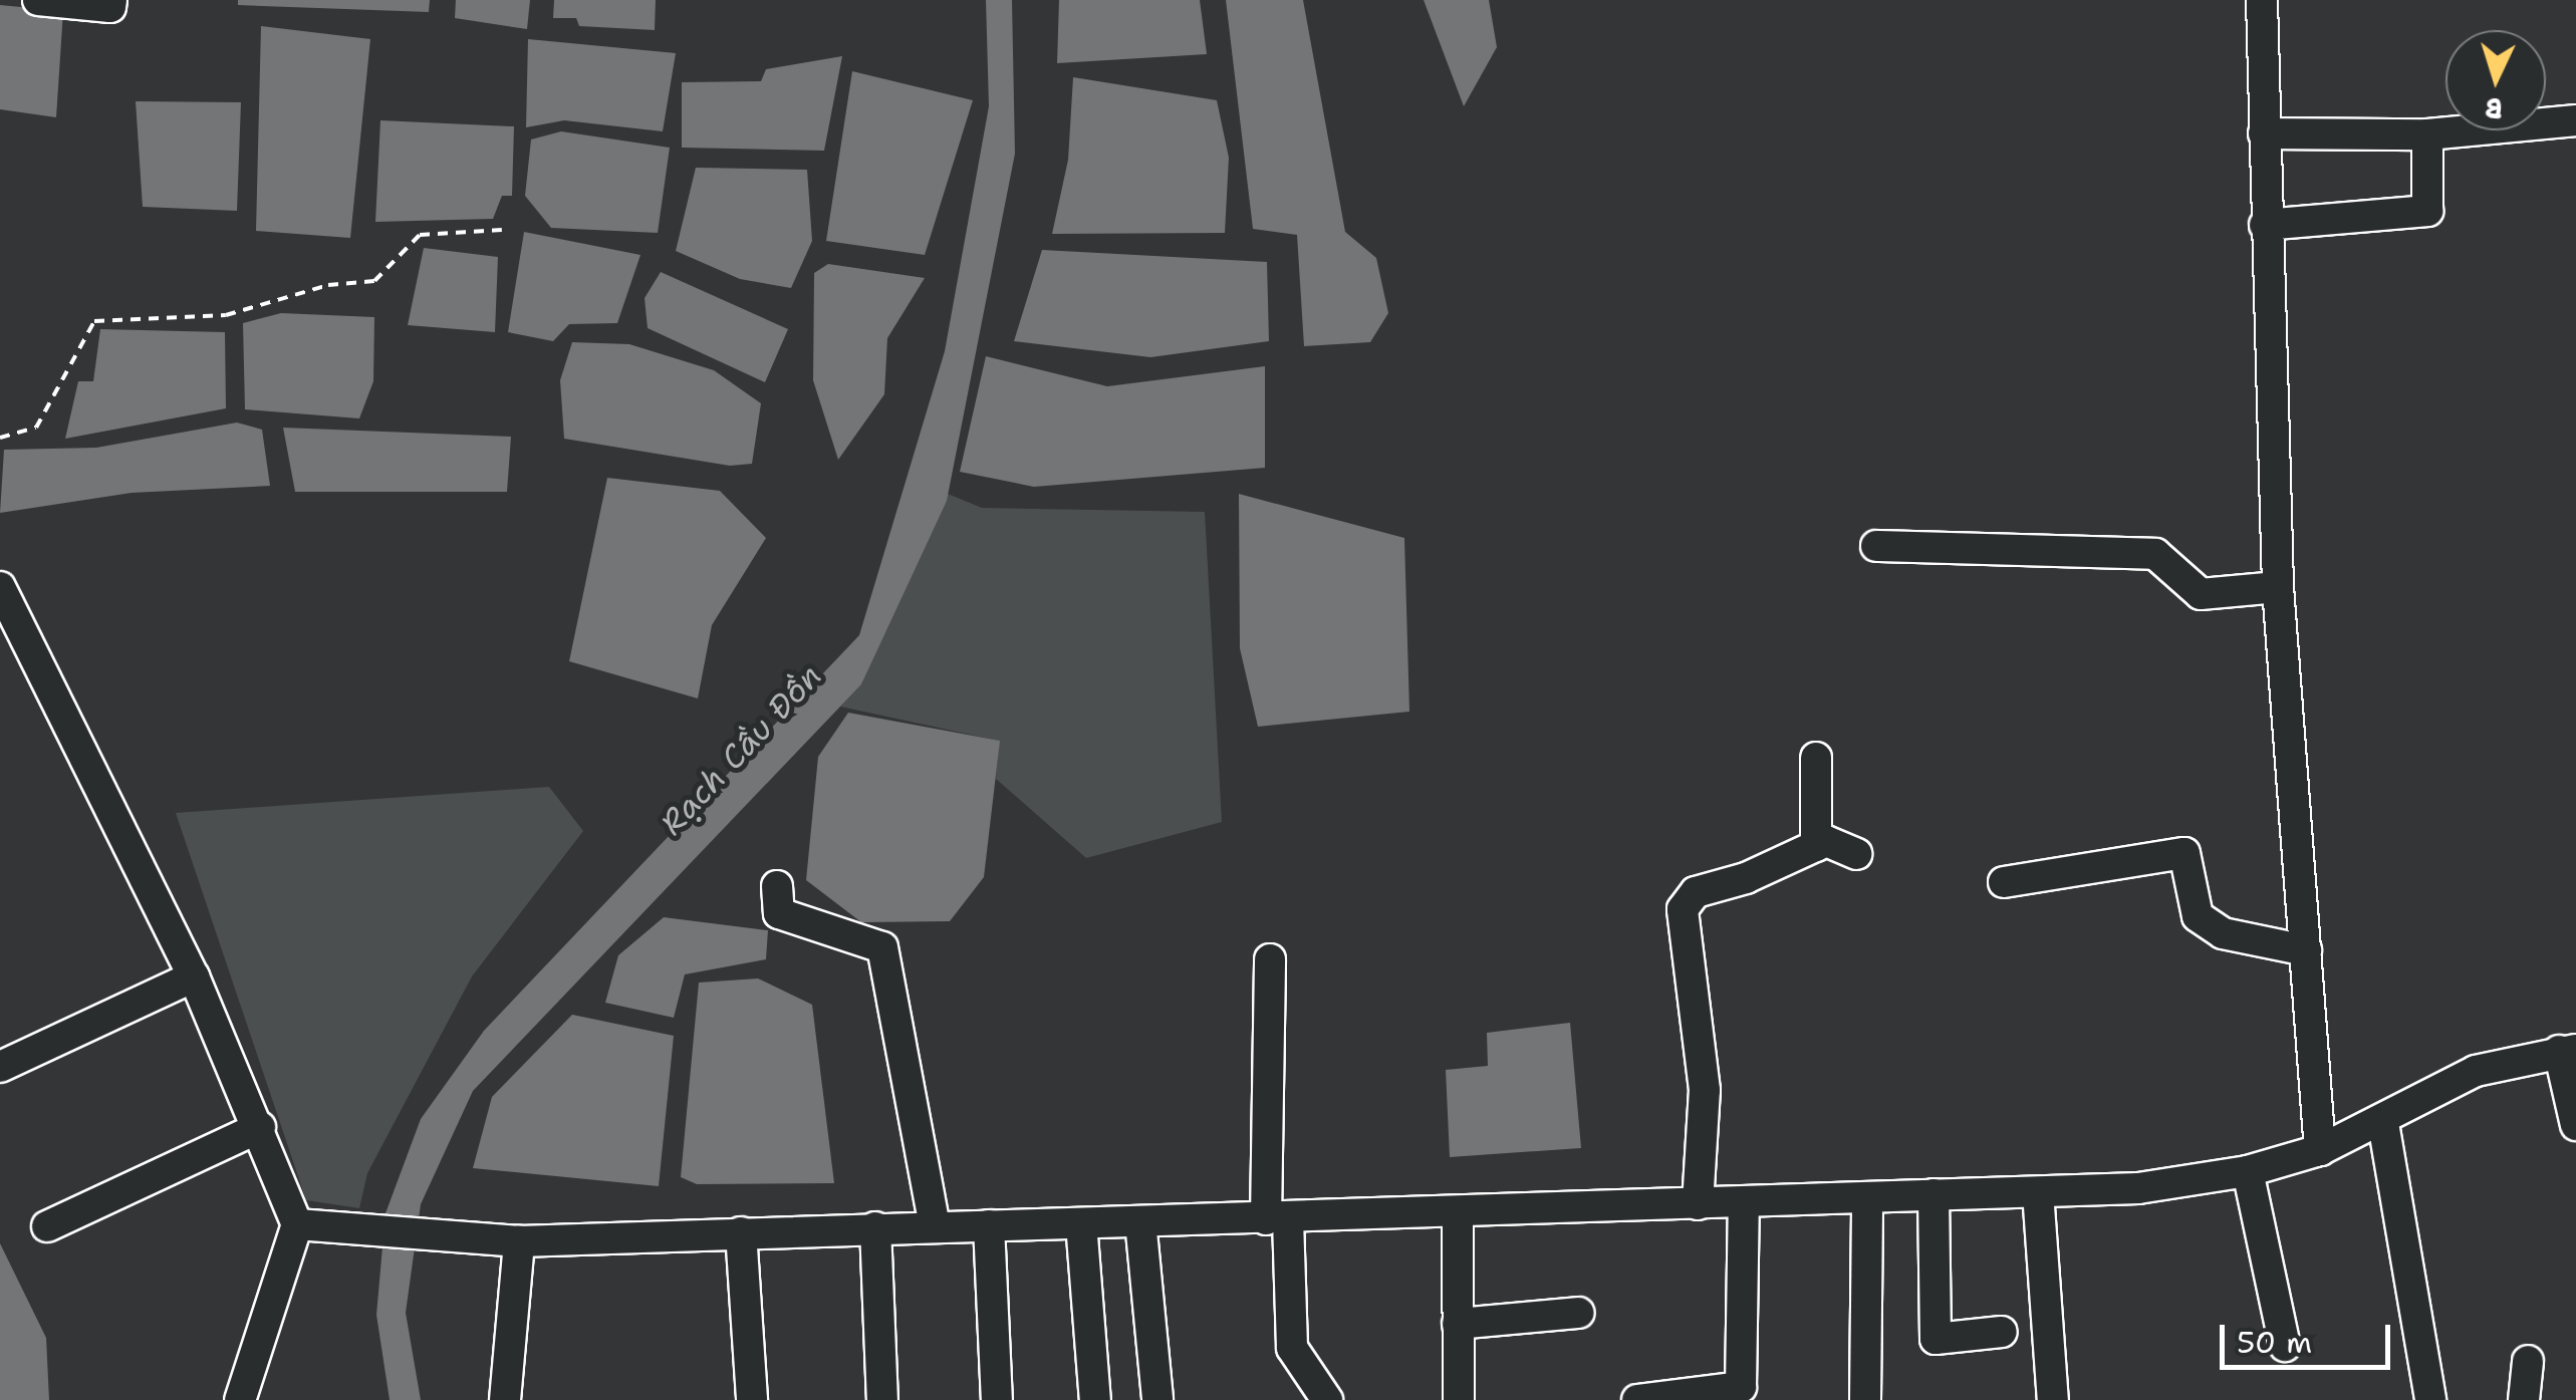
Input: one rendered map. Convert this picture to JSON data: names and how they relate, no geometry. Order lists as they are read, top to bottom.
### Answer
{
  "water": ["Rạch Cầu Đồn"],
  "scale_bar": "50 m",
  "north": "bottom"
}
